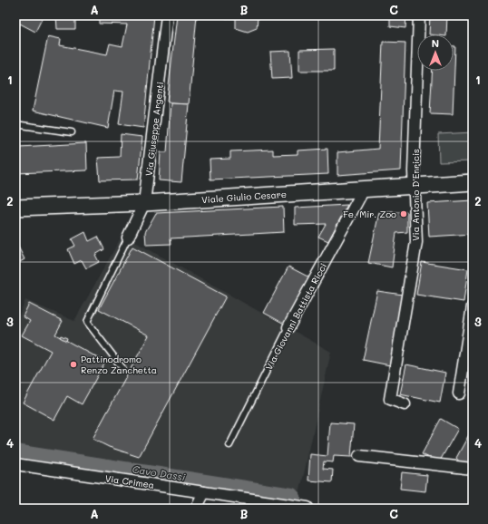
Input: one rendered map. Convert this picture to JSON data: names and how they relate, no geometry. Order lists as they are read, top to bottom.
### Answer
{
  "streets": {
    "main road": ["Viale Giulio Cesare"],
    "street": [
      "Via Giuseppe Argenti",
      "Via Antonio D'Enricis",
      "Via Giovanni Battista Ricci",
      "Via Crimea"
    ]
  },
  "crossings": [
    ["Via Giuseppe Argenti", "Viale Giulio Cesare"],
    ["Via Antonio D'Enricis", "Viale Giulio Cesare"],
    ["Viale Giulio Cesare", "Via Giovanni Battista Ricci"]
  ],
  "water": ["Cavo Dassi"],
  "places": ["Fe. Mir. Zoo", "Pattinodromo Renzo Zanchetta"],
  "north": "top",
  "grid": {
    "columns": ["A", "B", "C"],
    "rows": [
      "1",
      "2",
      "3",
      "4"
    ]
  }
}
